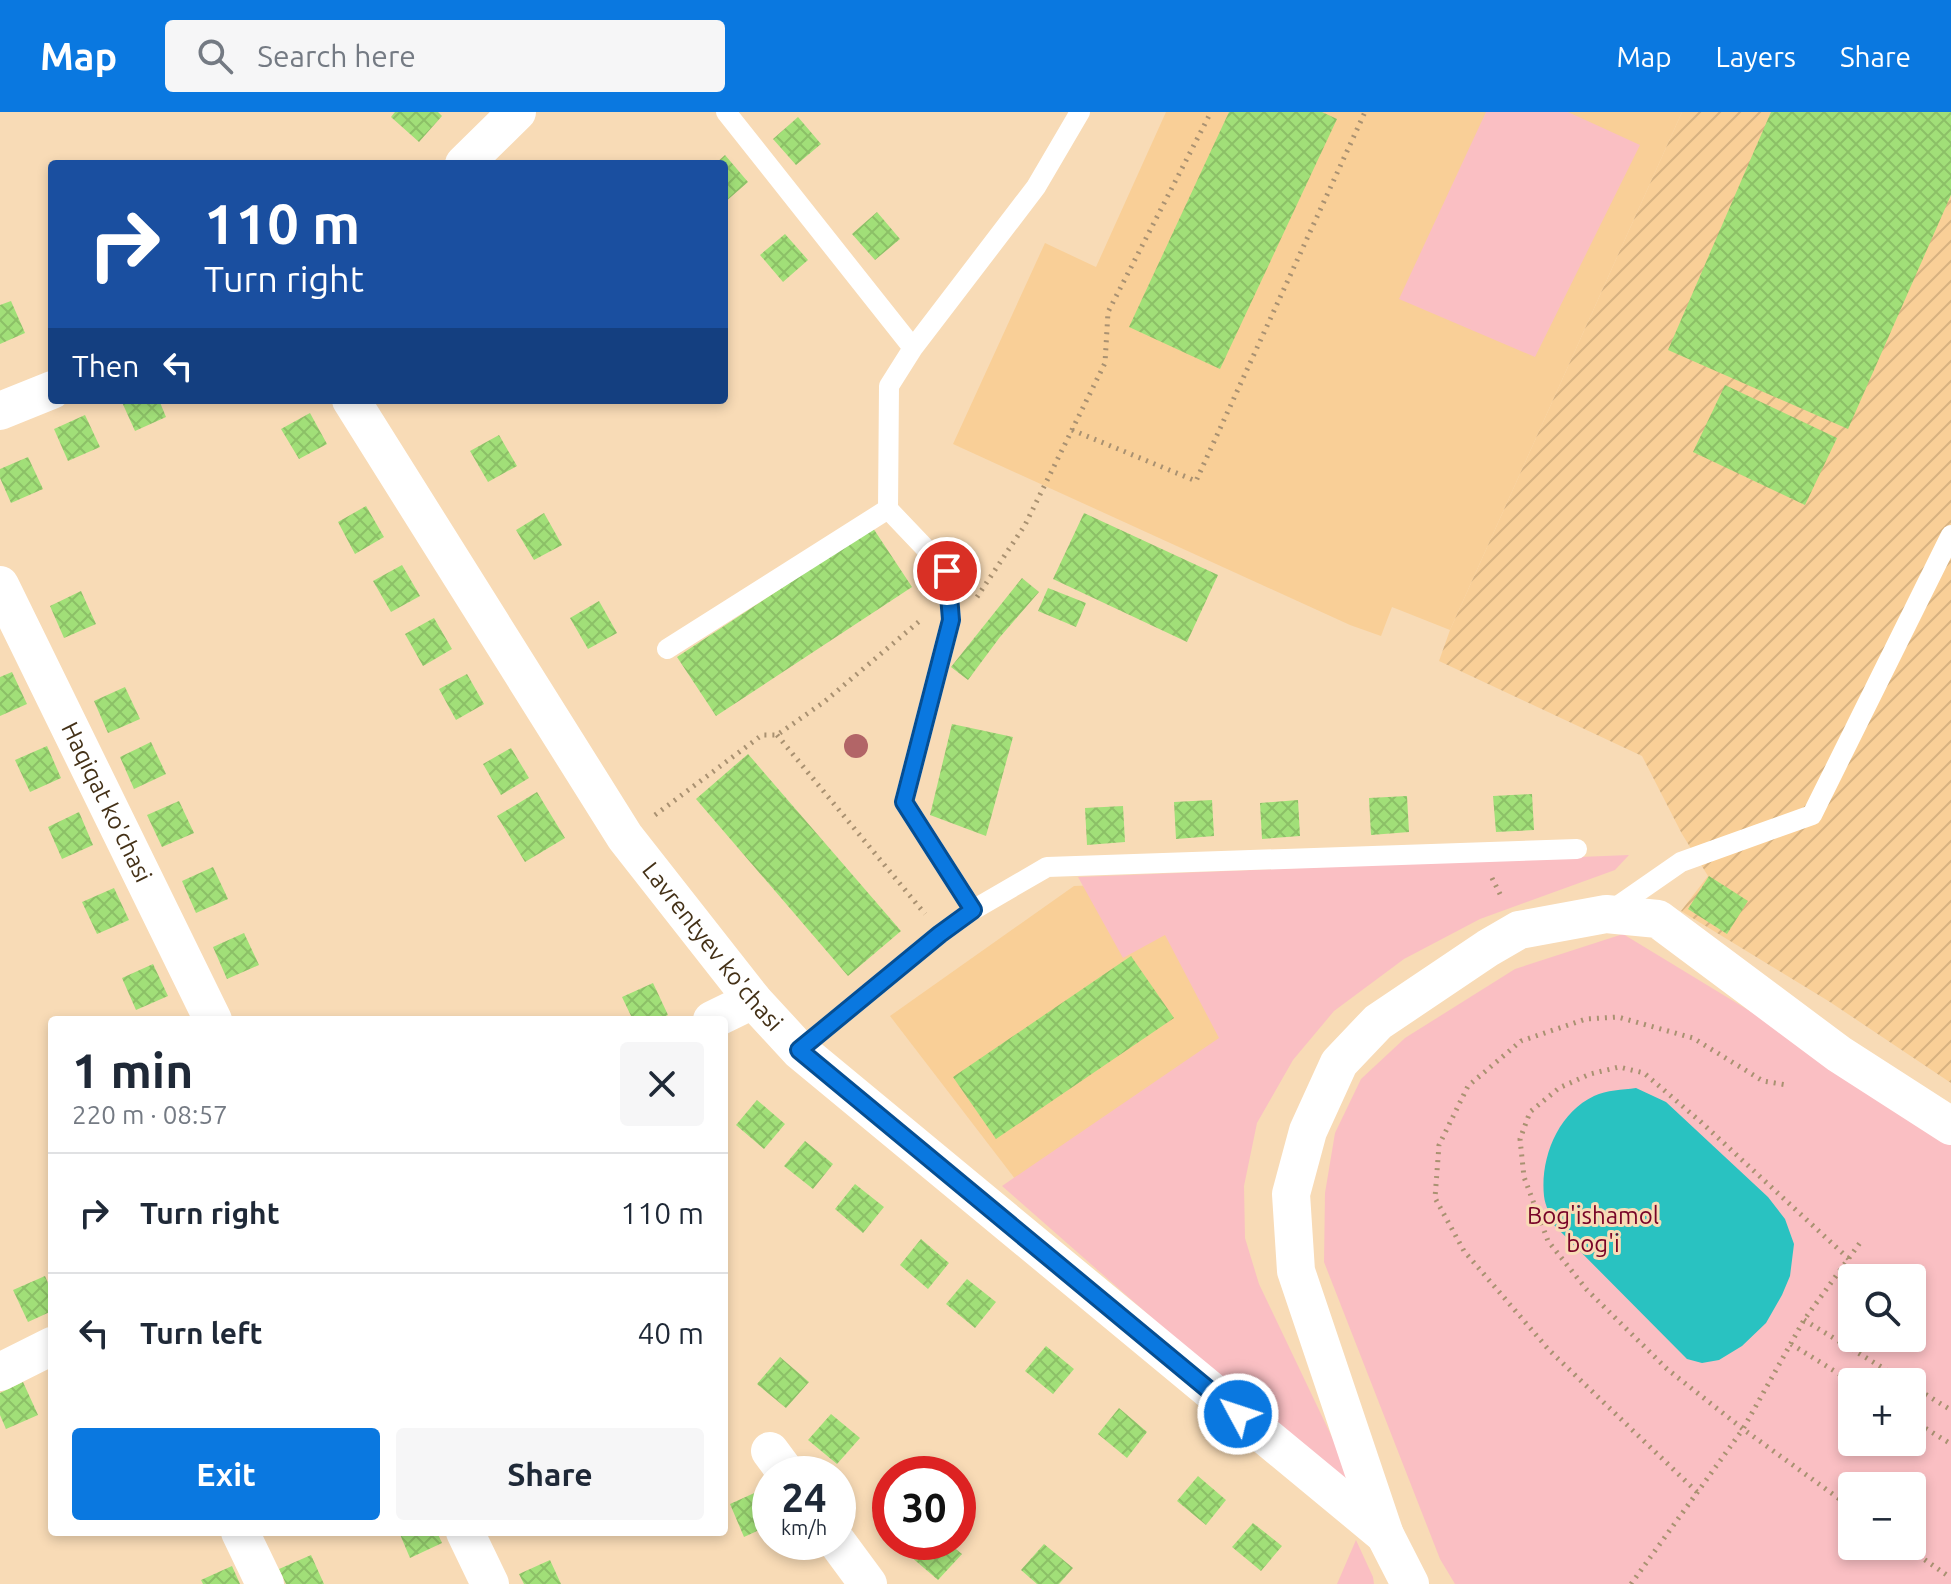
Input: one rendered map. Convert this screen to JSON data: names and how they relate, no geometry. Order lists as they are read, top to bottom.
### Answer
{
  "streets": {
    "street": ["Haqiqat ko'chasi", "Lavrentyev ko'chasi"]
  },
  "parks": ["Bog'ishamol bog'i"],
  "page": {
    "header": "Map",
    "search": "Search here",
    "nav": ["Map", "Layers", "Share"],
    "turn": ["110 m", "Turn right"],
    "then": "Then",
    "heading": ["1 min", "220 m · 08:57"],
    "list": [
      {
        "name": "Turn right",
        "value": "110 m"
      },
      {
        "name": "Turn left",
        "value": "40 m"
      }
    ],
    "map_buttons": ["+", "−"],
    "buttons": ["Exit", "Share"],
    "speed": "24 km/h",
    "limit": "30"
  }
}
